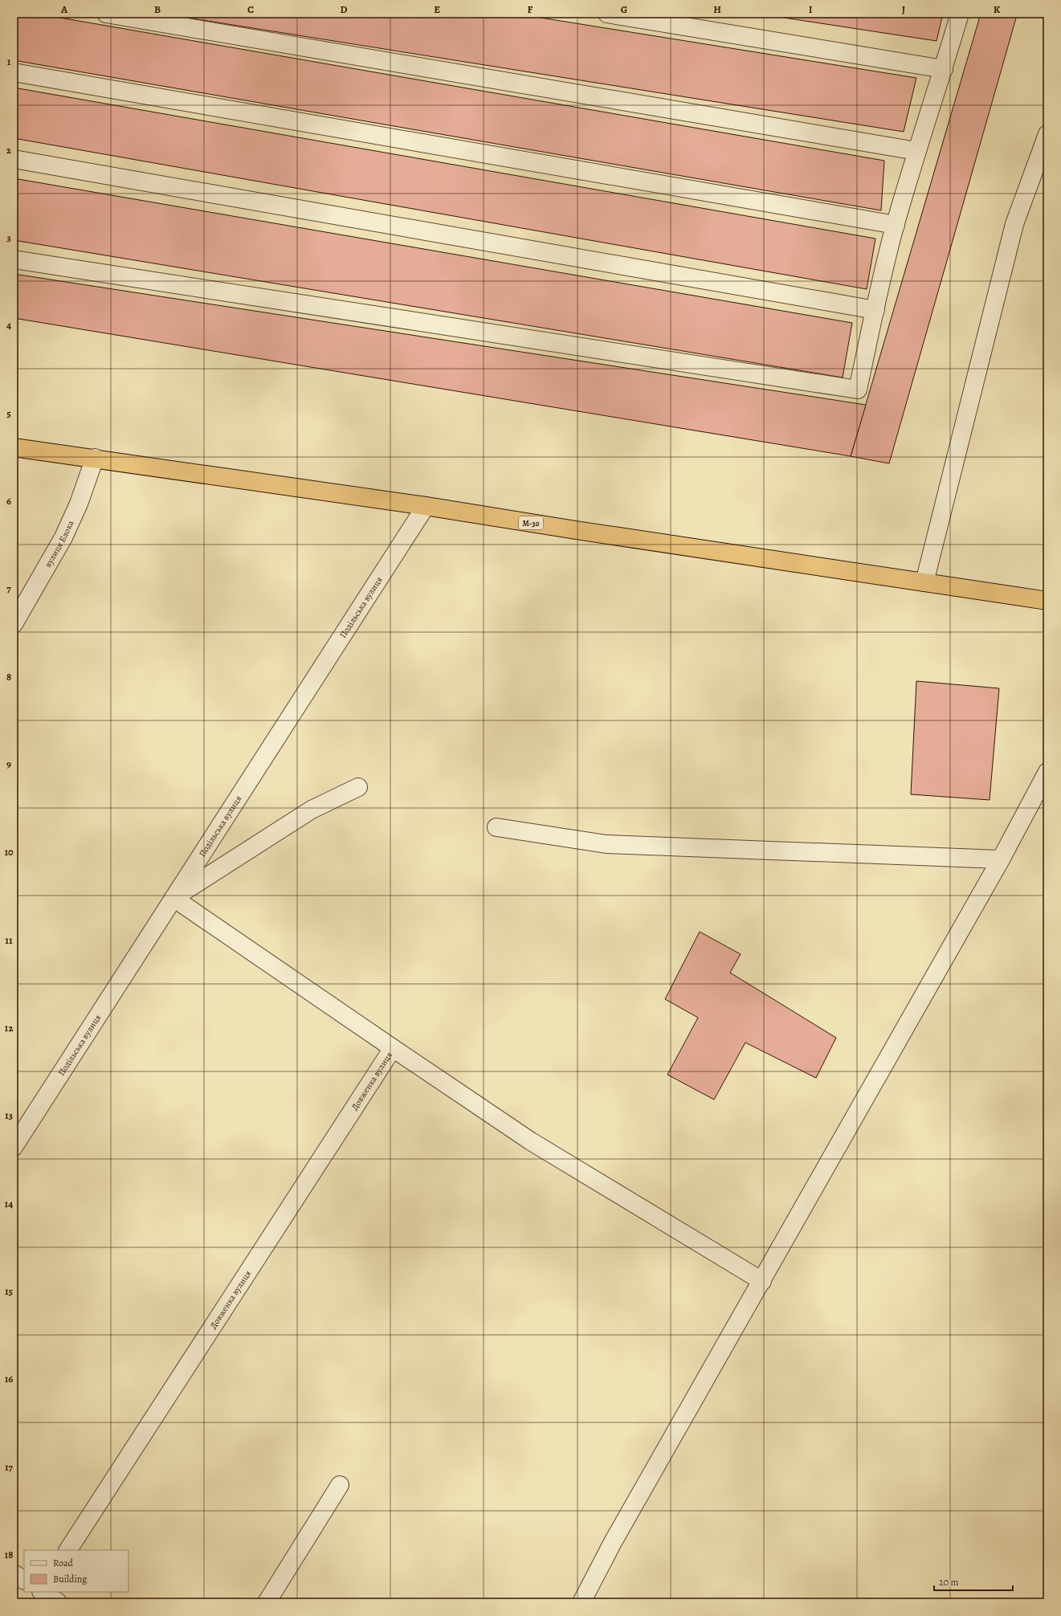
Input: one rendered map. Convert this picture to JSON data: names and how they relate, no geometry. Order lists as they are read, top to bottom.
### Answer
{
  "streets": {
    "highway": ["М-30"],
    "street": ["вулиця Блока", "Подільська вулиця", "Довженка вулиця"]
  },
  "crossings": [
    ["М-30", "вулиця Блока"],
    ["М-30", "Подільська вулиця"]
  ],
  "legend": ["Road", "Building"],
  "scale_bar": "20 m",
  "grid": {
    "columns": [
      "A",
      "B",
      "C",
      "D",
      "E",
      "F",
      "G",
      "H",
      "I",
      "J",
      "K"
    ],
    "rows": [
      "1",
      "2",
      "3",
      "4",
      "5",
      "6",
      "7",
      "8",
      "9",
      "10",
      "11",
      "12",
      "13",
      "14",
      "15",
      "16",
      "17",
      "18"
    ]
  }
}
